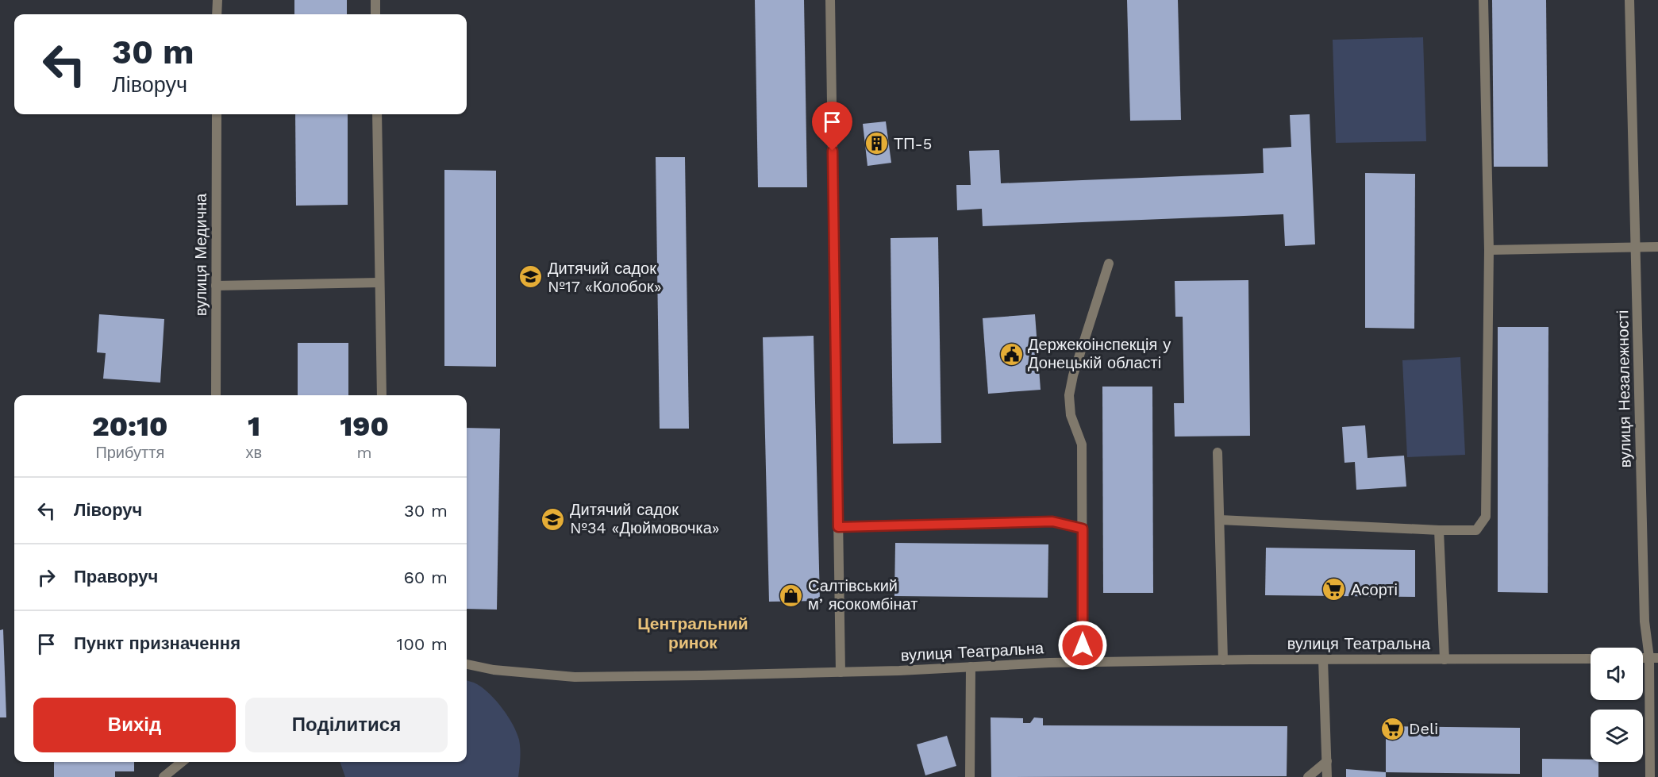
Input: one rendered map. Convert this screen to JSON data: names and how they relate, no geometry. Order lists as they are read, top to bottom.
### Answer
{
  "streets": {
    "street": ["вулиця Медична", "вулиця Незалежності", "вулиця Театральна"]
  },
  "districts": ["Центральний ринок"],
  "places": {
    "building": ["ТП-5"],
    "school or university": ["Дитячий садок №17 «Колобок»", "Дитячий садок №34 «Дюймовочка»"],
    "public building": ["Держекоінспекція у Донецькій області"],
    "supermarket": ["Асорті", "Deli"],
    "shop": ["Салтівський мʼясокомбінат"]
  },
  "page": {
    "turn": ["30 m", "Ліворуч"],
    "eta": [
      "20:10",
      "Прибуття",
      "1",
      "хв",
      "190",
      "m"
    ],
    "list": [
      {
        "name": "Ліворуч",
        "value": "30 m"
      },
      {
        "name": "Праворуч",
        "value": "60 m"
      },
      {
        "name": "Пункт призначення",
        "value": "100 m"
      }
    ],
    "buttons": ["Вихід", "Поділитися"]
  }
}
